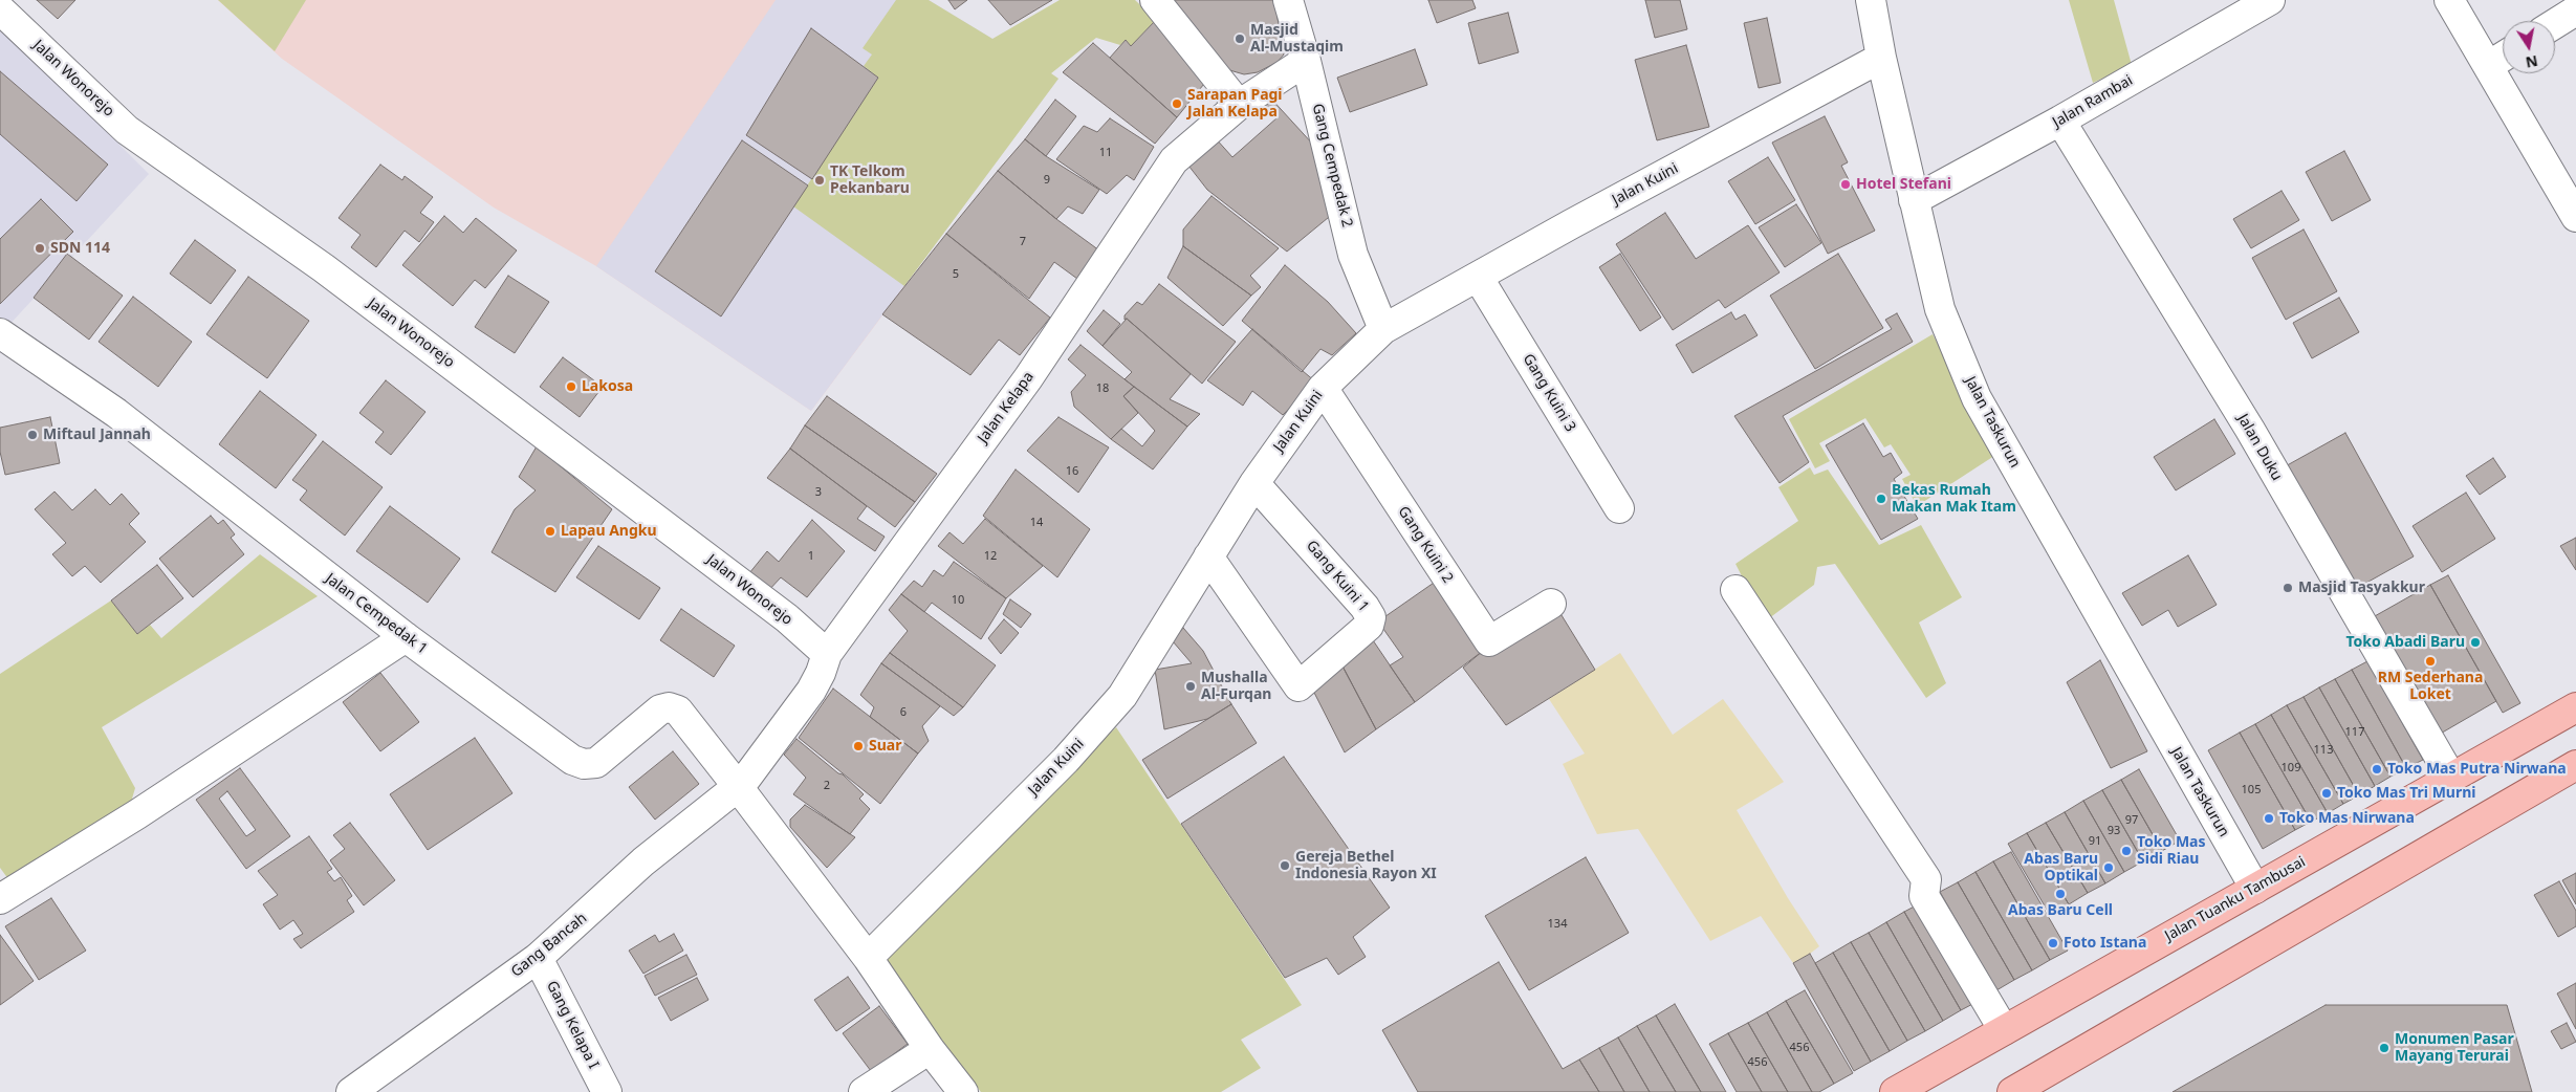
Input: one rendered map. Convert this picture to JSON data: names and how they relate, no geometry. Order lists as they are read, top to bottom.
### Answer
{
  "streets": {
    "main road": ["Jalan Tuanku Tambusai"],
    "street": [
      "Jalan Wonorejo",
      "Jalan Rambai",
      "Gang Cempedak 2",
      "Jalan Kuini",
      "Gang Kuini 3",
      "Jalan Kelapa",
      "Jalan Taskurun",
      "Jalan Duku",
      "Gang Kuini 2",
      "Gang Kuini 1",
      "Jalan Cempedak 1",
      "Gang Bancah",
      "Gang Kelapa I"
    ]
  },
  "crossings": [
    ["Jalan Wonorejo", "Jalan Kelapa"],
    ["Jalan Rambai", "Jalan Taskurun"],
    ["Jalan Rambai", "Jalan Duku"],
    ["Gang Cempedak 2", "Jalan Kuini"],
    ["Gang Cempedak 2", "Jalan Kelapa"],
    ["Jalan Kuini", "Gang Kuini 3"],
    ["Jalan Kuini", "Jalan Taskurun"],
    ["Jalan Kuini", "Gang Kuini 2"],
    ["Jalan Kuini", "Gang Kuini 1"],
    ["Jalan Kelapa", "Jalan Cempedak 1"],
    ["Jalan Kelapa", "Gang Bancah"],
    ["Jalan Taskurun", "Jalan Tuanku Tambusai"],
    ["Jalan Duku", "Jalan Tuanku Tambusai"],
    ["Jalan Cempedak 1", "Gang Bancah"],
    ["Gang Bancah", "Gang Kelapa I"]
  ],
  "places": [
    "Masjid Al-Mustaqim",
    "Sarapan Pagi Jalan Kelapa",
    "TK Telkom Pekanbaru",
    "Hotel Stefani",
    "SDN 114",
    "Lakosa",
    "Miftaul Jannah",
    "Bekas Rumah Makan Mak Itam",
    "Lapau Angku",
    "Masjid Tasyakkur",
    "Toko Abadi Baru",
    "RM Sederhana Loket",
    "Mushalla Al-Furqan",
    "Suar",
    "Toko Mas Putra Nirwana",
    "Toko Mas Tri Murni",
    "Toko Mas Nirwana",
    "Toko Mas Sidi Riau",
    "Gereja Bethel Indonesia Rayon XI",
    "Abas Baru Optikal",
    "Abas Baru Cell",
    "Foto Istana",
    "Monumen Pasar Mayang Terurai"
  ],
  "house_numbers": [
    "11",
    "9",
    "7",
    "5",
    "18",
    "16",
    "3",
    "14",
    "1",
    "12",
    "10",
    "6",
    "117",
    "113",
    "109",
    "2",
    "105",
    "97",
    "93",
    "91",
    "134",
    "456",
    "456"
  ],
  "north": "bottom"
}
